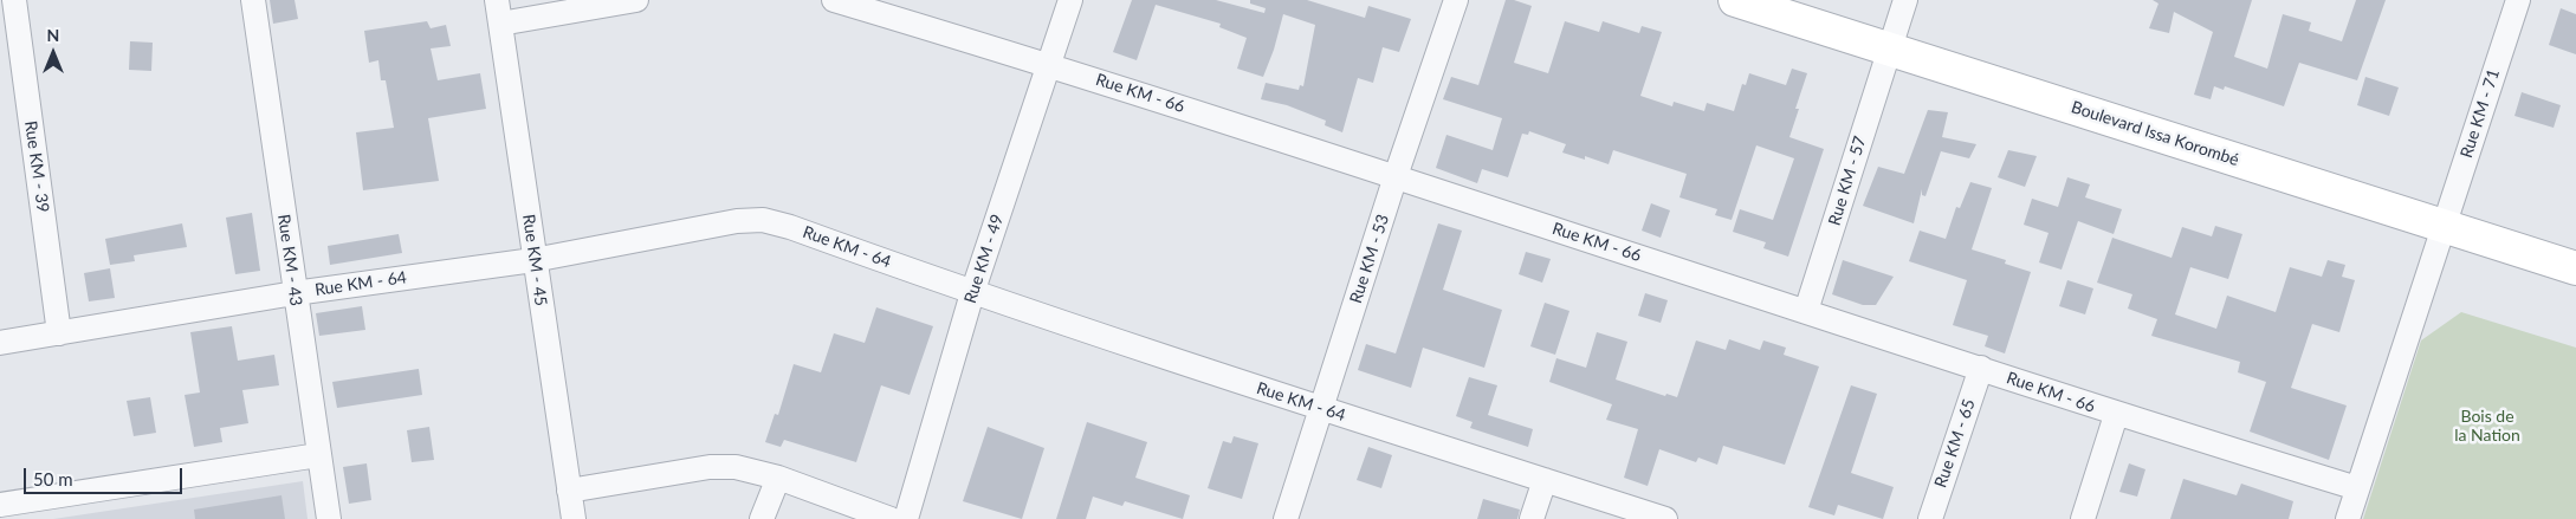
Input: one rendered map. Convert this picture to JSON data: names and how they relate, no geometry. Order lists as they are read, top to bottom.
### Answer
{
  "streets": {
    "street": [
      "Rue KM - 66",
      "Rue KM - 71",
      "Boulevard Issa Korombé",
      "Rue KM - 39",
      "Rue KM - 57",
      "Rue KM - 64",
      "Rue KM - 49",
      "Rue KM - 53",
      "Rue KM - 43",
      "Rue KM - 45",
      "Rue KM - 65"
    ]
  },
  "crossings": [
    ["Rue KM - 66", "Rue KM - 71"],
    ["Rue KM - 66", "Rue KM - 57"],
    ["Rue KM - 66", "Rue KM - 49"],
    ["Rue KM - 66", "Rue KM - 53"],
    ["Rue KM - 66", "Rue KM - 65"],
    ["Rue KM - 71", "Boulevard Issa Korombé"],
    ["Boulevard Issa Korombé", "Rue KM - 57"],
    ["Rue KM - 39", "Rue KM - 64"],
    ["Rue KM - 64", "Rue KM - 49"],
    ["Rue KM - 64", "Rue KM - 53"],
    ["Rue KM - 64", "Rue KM - 43"],
    ["Rue KM - 64", "Rue KM - 45"]
  ],
  "parks": ["Bois de la Nation"],
  "scale_bar": "50 m",
  "north": "top"
}
